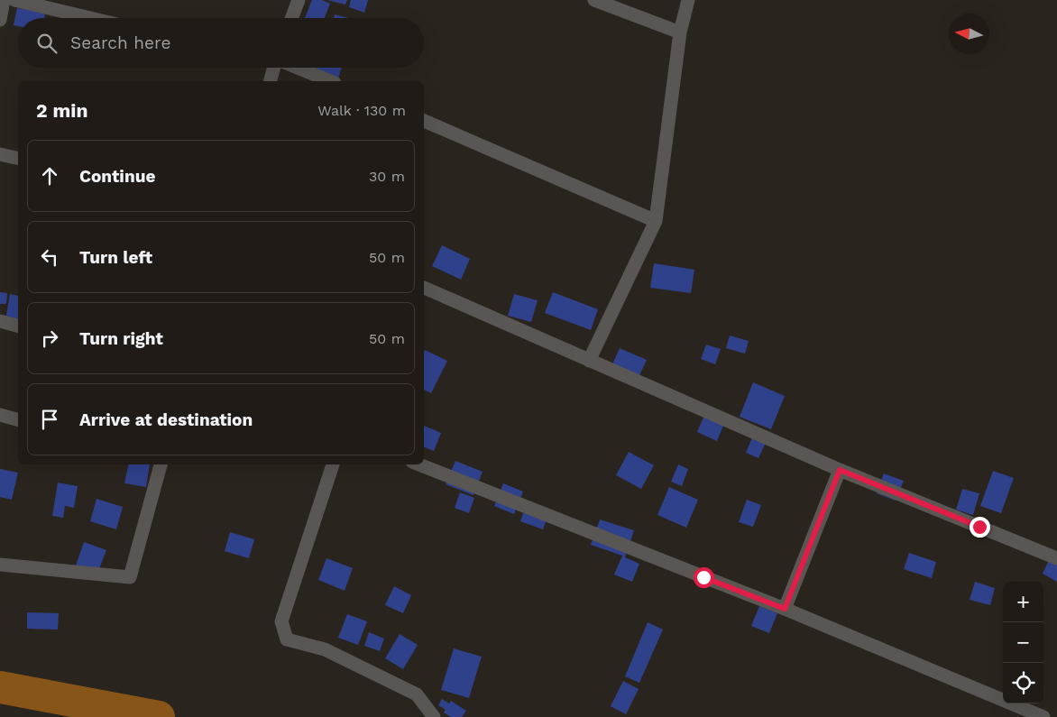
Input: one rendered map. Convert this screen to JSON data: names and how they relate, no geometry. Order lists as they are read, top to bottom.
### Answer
{
  "north": "left",
  "page": {
    "search": "Search here",
    "heading": ["2 min", "Walk · 130 m"],
    "list": [
      ["Continue", "30 m"],
      ["Turn left", "50 m"],
      ["Turn right", "50 m"],
      "Arrive at destination"
    ],
    "map_buttons": ["+", "−"]
  }
}
